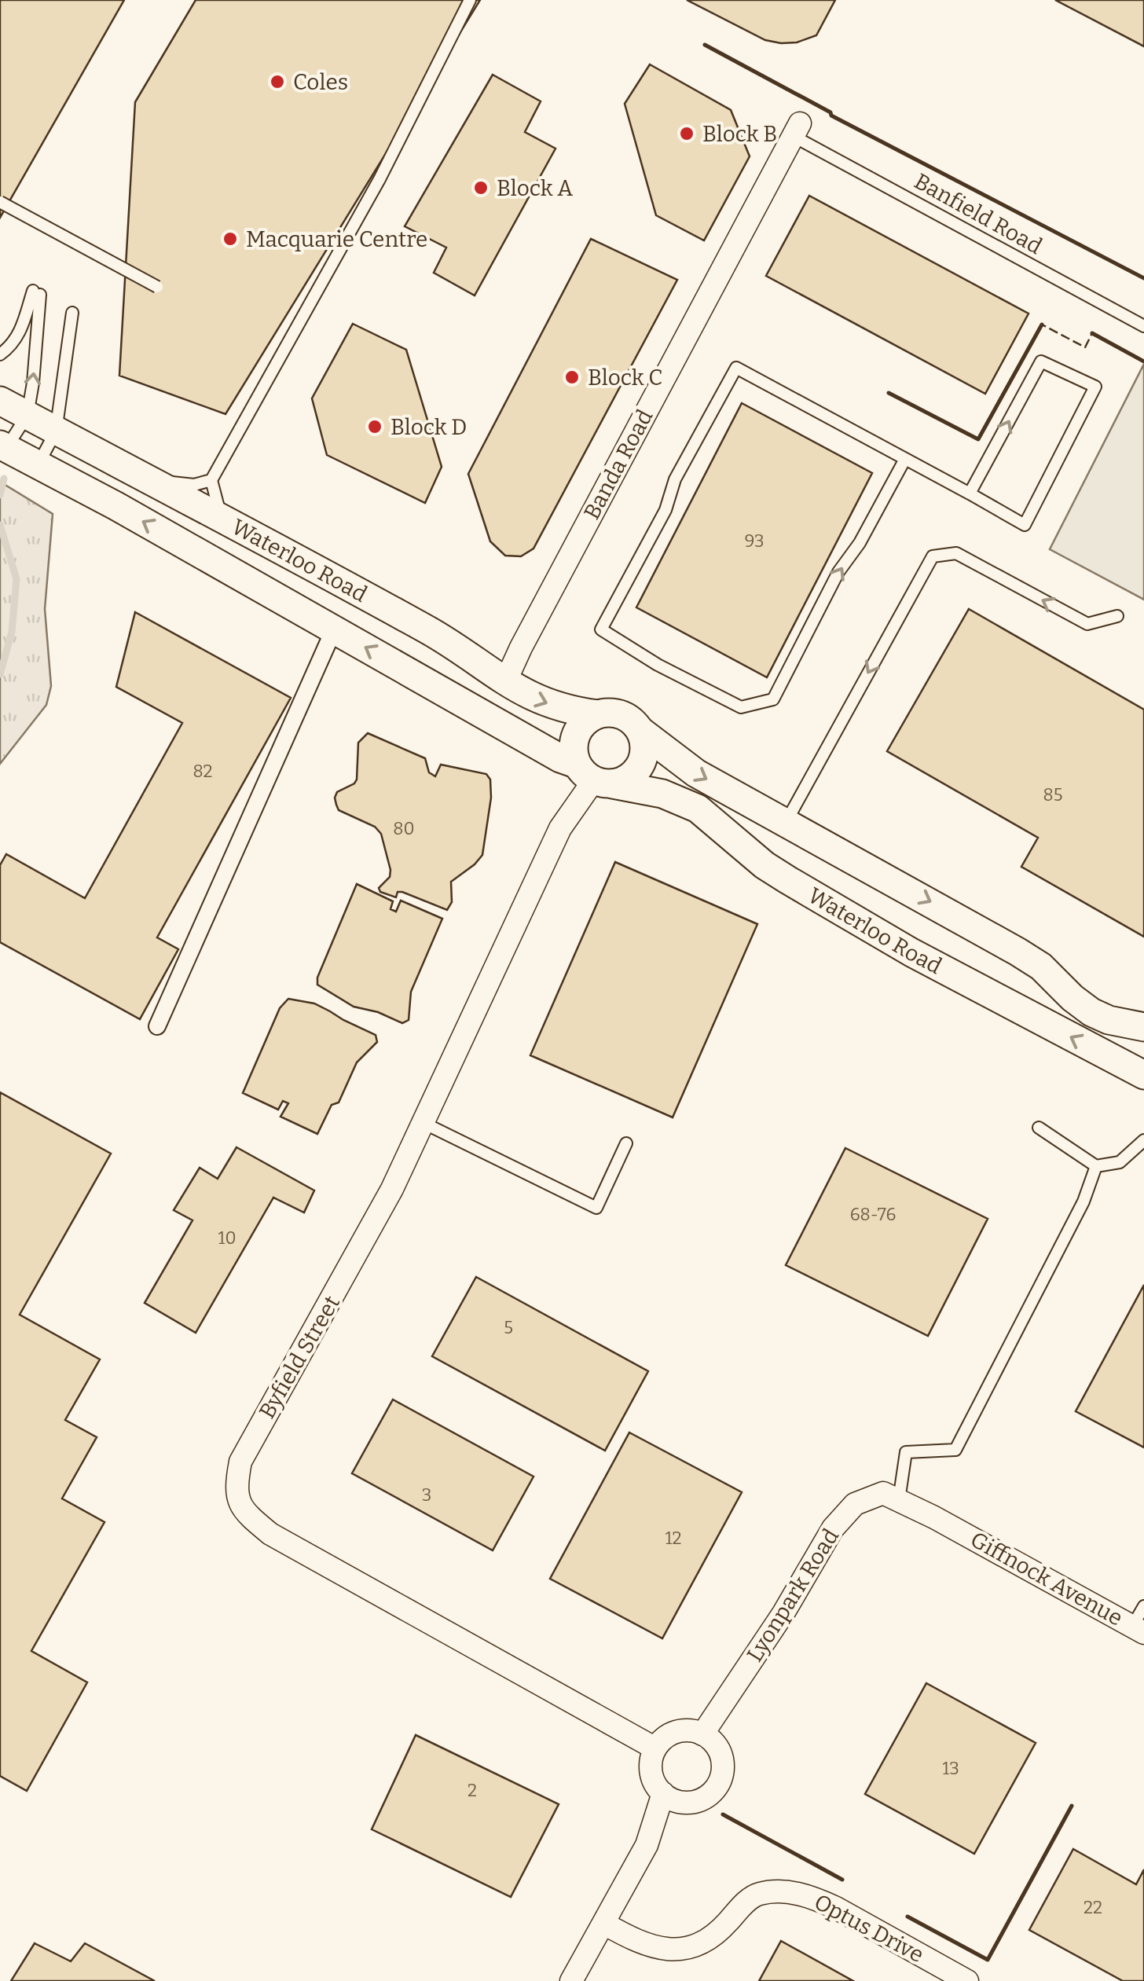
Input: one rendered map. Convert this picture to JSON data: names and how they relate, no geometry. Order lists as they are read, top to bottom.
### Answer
{
  "streets": {
    "street": [
      "Banda Road",
      "Waterloo Road",
      "Byfield Street",
      "Giffnock Avenue",
      "Lyonpark Road",
      "Optus Drive"
    ],
    "lane": ["Banfield Road"]
  },
  "crossings": [
    ["Banfield Road", "Banda Road"],
    ["Banda Road", "Waterloo Road"],
    ["Waterloo Road", "Byfield Street"],
    ["Byfield Street", "Lyonpark Road"],
    ["Giffnock Avenue", "Lyonpark Road"]
  ],
  "places": [
    "Coles",
    "Block B",
    "Block A",
    "Macquarie Centre",
    "Block C",
    "Block D"
  ],
  "house_numbers": [
    "93",
    "82",
    "85",
    "80",
    "68-76",
    "10",
    "5",
    "3",
    "12",
    "13",
    "2",
    "22"
  ]
}
